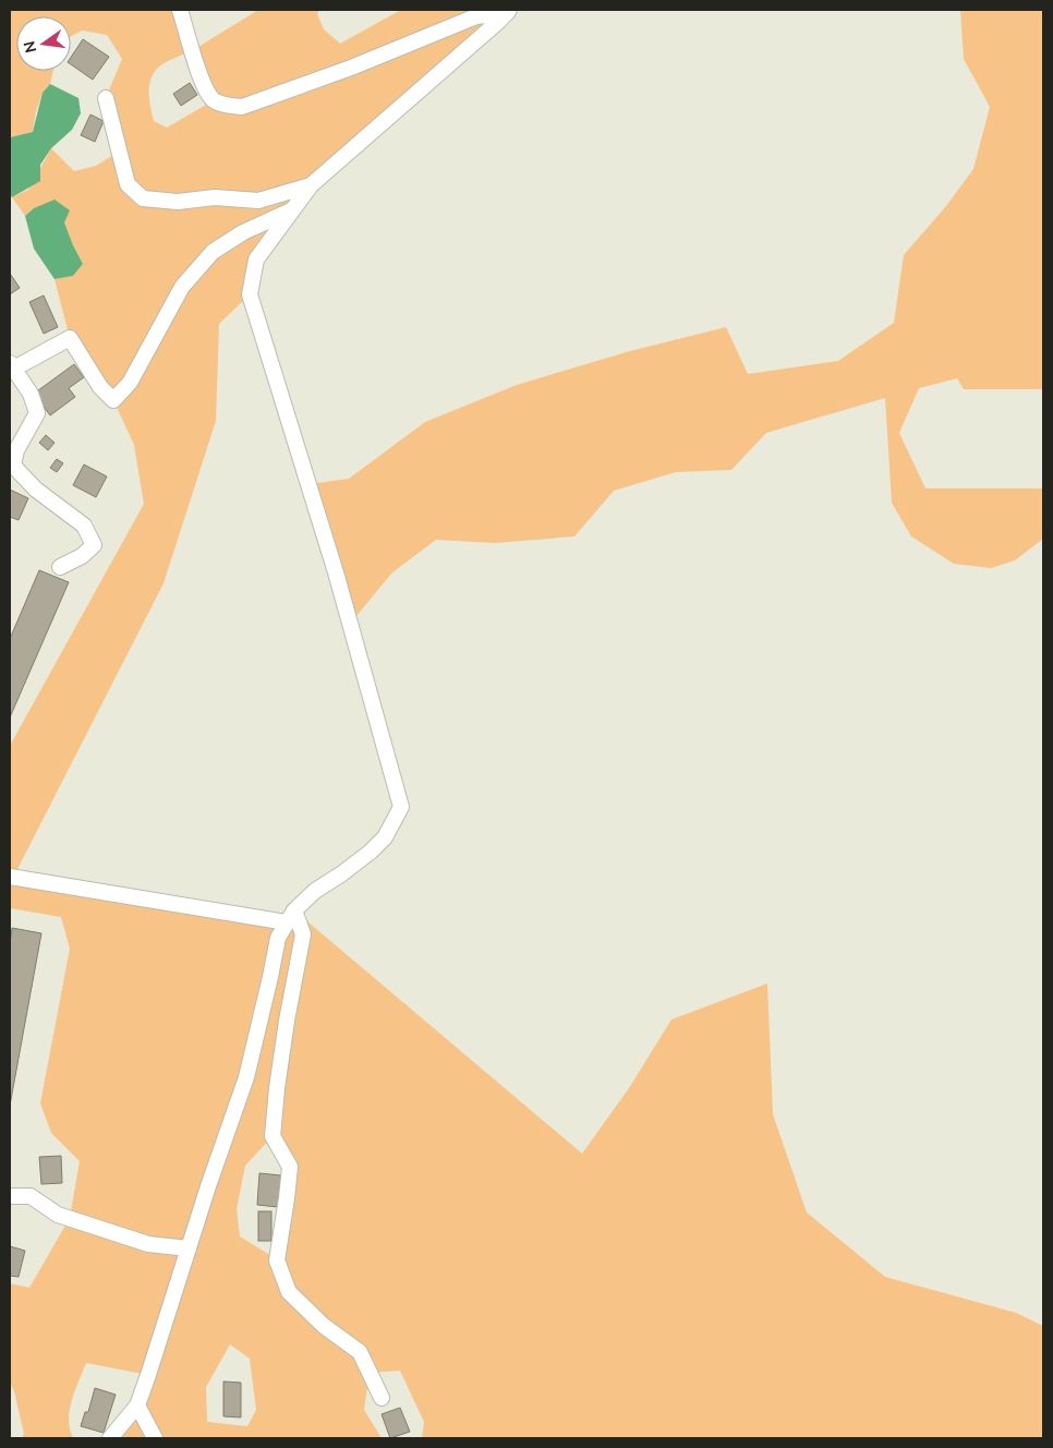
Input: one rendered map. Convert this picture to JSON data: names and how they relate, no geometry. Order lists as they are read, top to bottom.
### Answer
{
  "north": "left"
}
